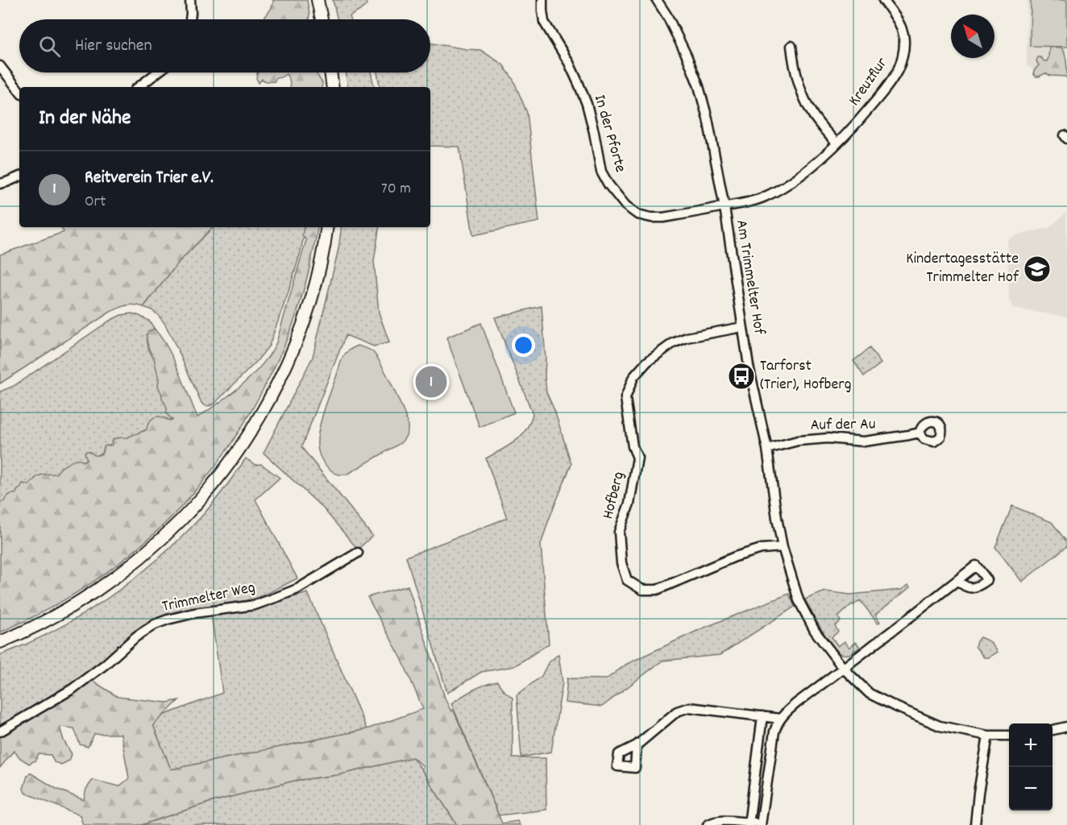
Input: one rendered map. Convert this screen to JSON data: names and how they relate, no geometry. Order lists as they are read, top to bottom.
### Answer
{
  "streets": {
    "street": [
      "Kreuzflur",
      "In der Pforte",
      "Am Trimmelter Hof",
      "Auf der Au",
      "Hofberg",
      "Trimmelter Weg"
    ]
  },
  "crossings": [
    ["Kreuzflur", "In der Pforte"],
    ["Kreuzflur", "Am Trimmelter Hof"],
    ["In der Pforte", "Am Trimmelter Hof"],
    ["Am Trimmelter Hof", "Auf der Au"],
    ["Am Trimmelter Hof", "Hofberg"]
  ],
  "places": {
    "school or university": ["Kindertagesstätte Trimmelter Hof"],
    "bus stop": ["Tarforst (Trier), Hofberg"]
  },
  "north": "top left",
  "page": {
    "search": "Hier suchen",
    "heading": "In der Nähe",
    "list": [
      {
        "mark": "1",
        "name": "Reitverein Trier e.V.",
        "note": "Ort",
        "value": "70 m"
      }
    ],
    "pins": "1",
    "map_buttons": ["+", "−"]
  }
}
